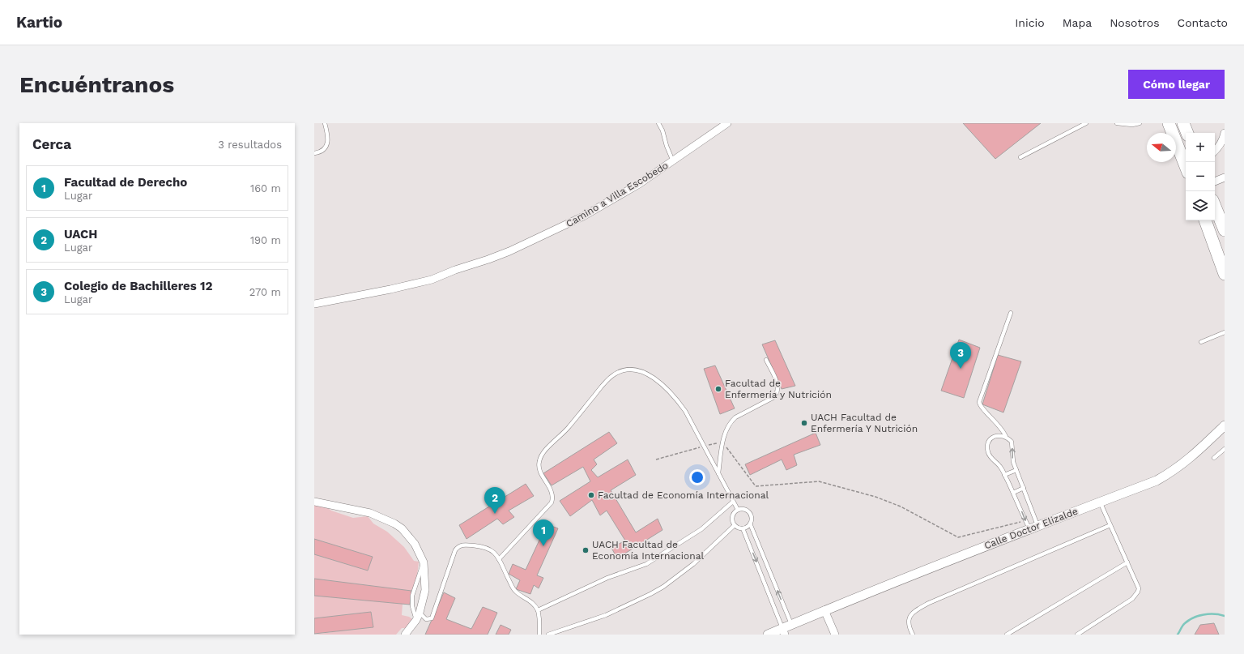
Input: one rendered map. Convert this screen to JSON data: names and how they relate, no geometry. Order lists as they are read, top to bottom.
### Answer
{
  "streets": {
    "street": ["Camino a Villa Escobedo", "Calle Doctor Elizalde"]
  },
  "places": [
    "Facultad de Enfermería y Nutrición",
    "UACH Facultad de Enfermería Y Nutrición",
    "Facultad de Economía Internacional",
    "UACH Facultad de Economía Internacional"
  ],
  "north": "left",
  "page": {
    "header": "Kartio",
    "nav": [
      "Inicio",
      "Mapa",
      "Nosotros",
      "Contacto"
    ],
    "buttons": "Cómo llegar",
    "title": "Encuéntranos",
    "heading": ["Cerca", "3 resultados"],
    "map_buttons": ["+", "−"],
    "list": [
      {
        "mark": "1",
        "name": "Facultad de Derecho",
        "note": "Lugar",
        "value": "160 m"
      },
      {
        "mark": "2",
        "name": "UACH",
        "note": "Lugar",
        "value": "190 m"
      },
      {
        "mark": "3",
        "name": "Colegio de Bachilleres 12",
        "note": "Lugar",
        "value": "270 m"
      }
    ],
    "pins": ["3", "2", "1"]
  }
}
